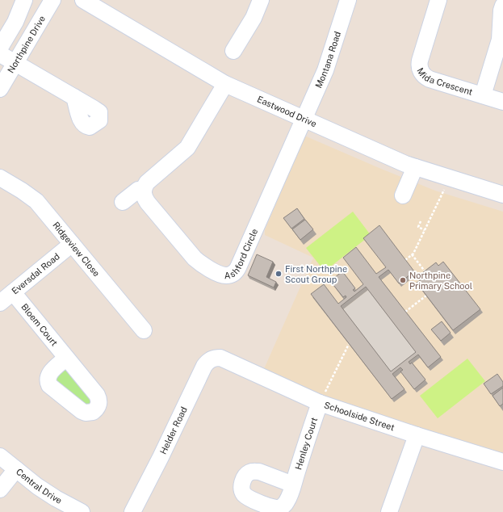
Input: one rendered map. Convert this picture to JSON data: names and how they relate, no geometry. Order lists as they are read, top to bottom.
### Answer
{
  "streets": {
    "street": [
      "Northpine Drive",
      "Montana Road",
      "Mida Crescent",
      "Eastwood Drive",
      "Ridgeview Close",
      "Ashford Circle",
      "Eversdal Road",
      "Bloem Court",
      "Schoolside Street",
      "Helder Road",
      "Henley Court",
      "Central Drive"
    ]
  },
  "crossings": [
    ["Montana Road", "Eastwood Drive"],
    ["Montana Road", "Ashford Circle"],
    ["Eastwood Drive", "Ashford Circle"],
    ["Ridgeview Close", "Eversdal Road"],
    ["Eversdal Road", "Bloem Court"],
    ["Schoolside Street", "Helder Road"],
    ["Schoolside Street", "Henley Court"]
  ],
  "places": ["First Northpine Scout Group", "Northpine Primary School"]
}
